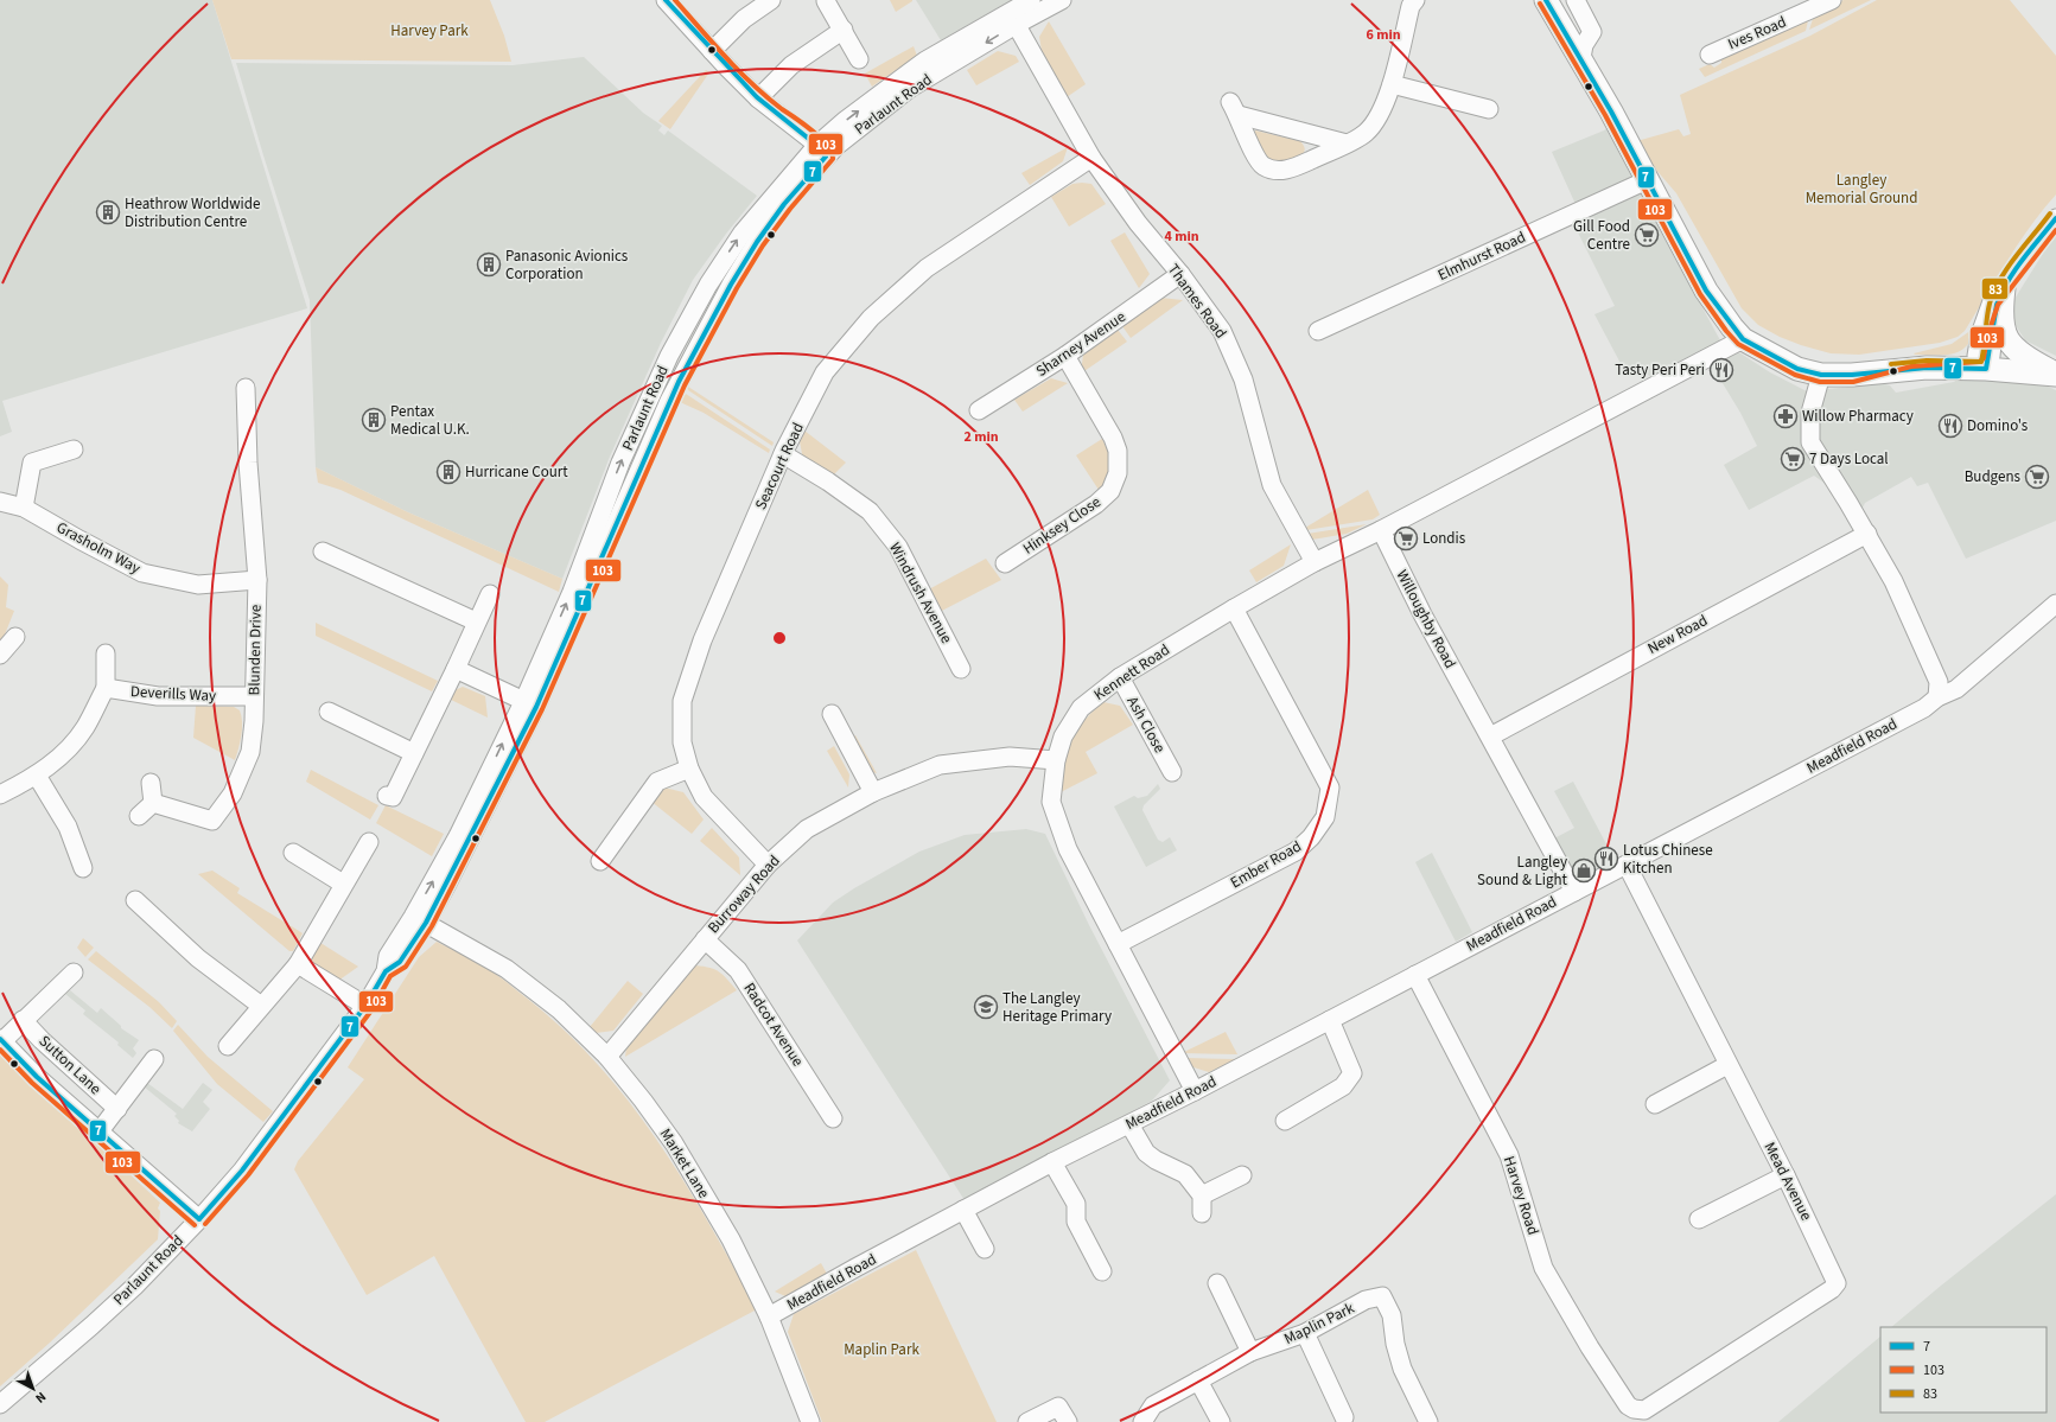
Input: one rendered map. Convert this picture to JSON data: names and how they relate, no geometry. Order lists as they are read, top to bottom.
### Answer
{
  "streets": {
    "street": [
      "Ives Road",
      "Parlaunt Road",
      "Elmhurst Road",
      "Thames Road",
      "Sharney Avenue",
      "Seacourt Road",
      "Hinksey Close",
      "Grasholm Way",
      "Windrush Avenue",
      "Willoughby Road",
      "New Road",
      "Blunden Drive",
      "Kennett Road",
      "Deverills Way",
      "Ash Close",
      "Meadfield Road",
      "Ember Road",
      "Burroway Road",
      "Radcot Avenue",
      "Sutton Lane",
      "Market Lane",
      "Mead Avenue",
      "Harvey Road",
      "Maplin Park"
    ]
  },
  "crossings": [
    ["Parlaunt Road", "Thames Road"],
    ["Parlaunt Road", "Sutton Lane"],
    ["Parlaunt Road", "Market Lane"],
    ["Thames Road", "Sharney Avenue"],
    ["Thames Road", "Seacourt Road"],
    ["Thames Road", "Kennett Road"],
    ["Sharney Avenue", "Hinksey Close"],
    ["Seacourt Road", "Windrush Avenue"],
    ["Seacourt Road", "Burroway Road"],
    ["Grasholm Way", "Blunden Drive"],
    ["Willoughby Road", "New Road"],
    ["Willoughby Road", "Kennett Road"],
    ["Willoughby Road", "Meadfield Road"],
    ["Blunden Drive", "Deverills Way"],
    ["Kennett Road", "Ash Close"],
    ["Kennett Road", "Meadfield Road"],
    ["Kennett Road", "Ember Road"],
    ["Kennett Road", "Burroway Road"],
    ["Meadfield Road", "Market Lane"],
    ["Meadfield Road", "Mead Avenue"],
    ["Meadfield Road", "Harvey Road"],
    ["Burroway Road", "Radcot Avenue"],
    ["Burroway Road", "Market Lane"],
    ["Mead Avenue", "Harvey Road"]
  ],
  "parks": ["Harvey Park", "Langley Memorial Ground", "Maplin Park"],
  "places": {
    "building": [
      "Heathrow Worldwide Distribution Centre",
      "Panasonic Avionics Corporation",
      "Pentax Medical U.K.",
      "Hurricane Court"
    ],
    "supermarket": [
      "Gill Food Centre",
      "7 Days Local",
      "Budgens",
      "Londis"
    ],
    "restaurant": ["Tasty Peri Peri", "Domino's", "Lotus Chinese Kitchen"],
    "pharmacy": ["Willow Pharmacy"],
    "shop": ["Langley Sound & Light"],
    "school or university": ["The Langley Heritage Primary"]
  },
  "lines": ["transit line 7", "transit line 103", "transit line 83"],
  "legend": ["7", "103", "83"],
  "north": "bottom right",
  "rings": ["6 min", "4 min", "2 min"]
}
